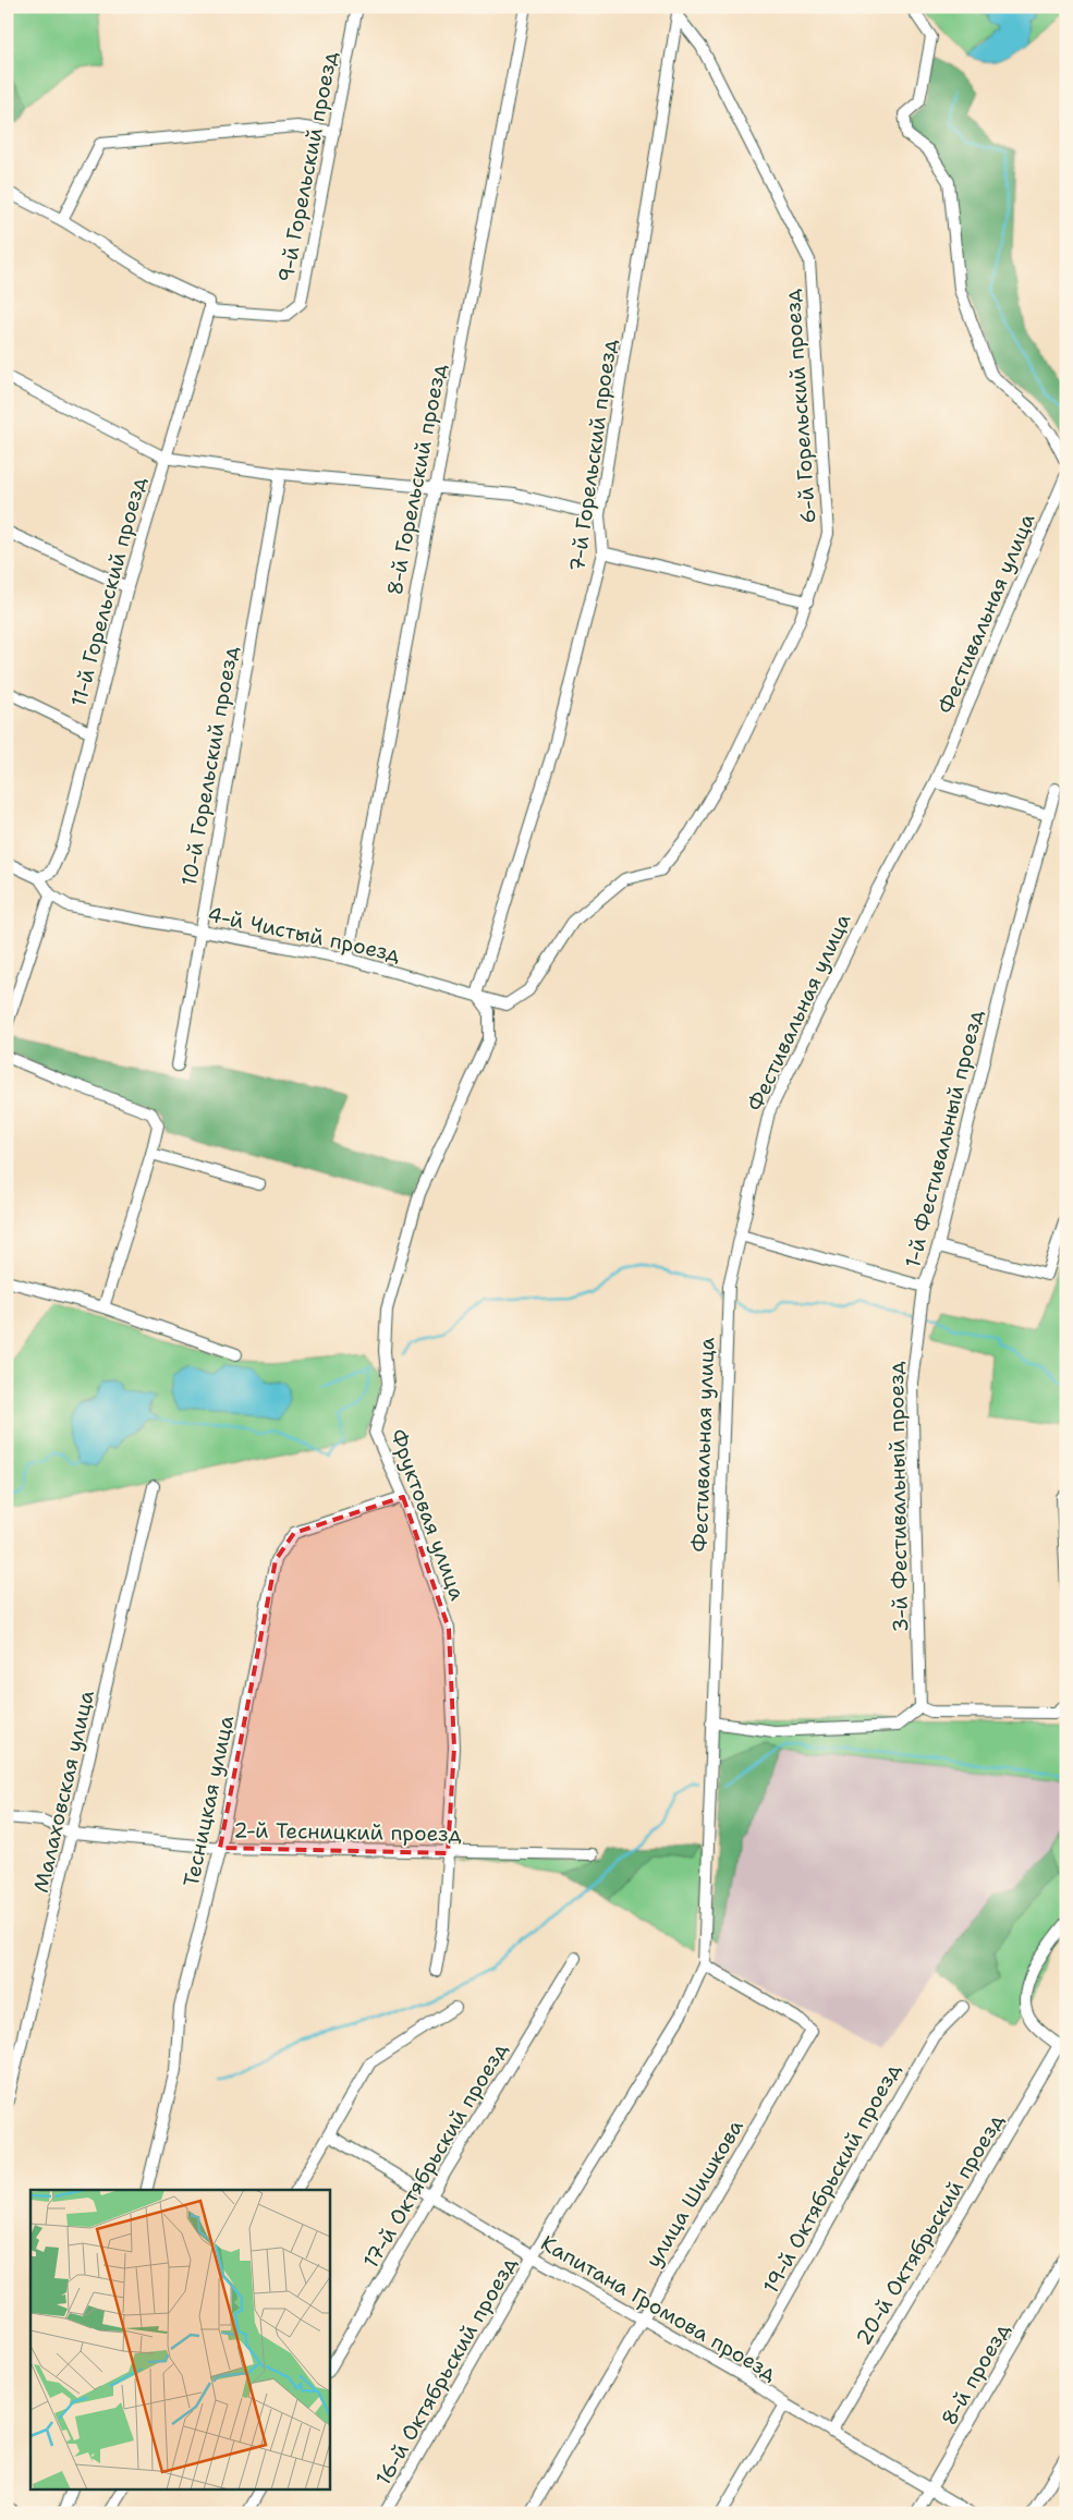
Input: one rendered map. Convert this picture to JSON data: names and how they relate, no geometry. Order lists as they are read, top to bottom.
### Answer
{
  "streets": {
    "street": [
      "9-й Горельский проезд",
      "6-й Горельский проезд",
      "7-й Горельский проезд",
      "8-й Горельский проезд",
      "11-й Горельский проезд",
      "Фестивальная улица",
      "10-й Горельский проезд",
      "4-й Чистый проезд",
      "1-й Фестивальный проезд",
      "3-й Фестивальный проезд",
      "Фруктовая улица",
      "Малаховская улица",
      "Тесницкая улица",
      "2-й Тесницкий проезд",
      "17-й Октябрьский проезд",
      "19-й Октябрьский проезд",
      "улица Шишкова",
      "20-й Октябрьский проезд",
      "Капитана Громова проезд",
      "16-й Октябрьский проезд",
      "8-й проезд"
    ]
  },
  "crossings": [
    ["9-й Горельский проезд", "11-й Горельский проезд"],
    ["6-й Горельский проезд", "7-й Горельский проезд"],
    ["6-й Горельский проезд", "4-й Чистый проезд"],
    ["6-й Горельский проезд", "Фруктовая улица"],
    ["7-й Горельский проезд", "4-й Чистый проезд"],
    ["7-й Горельский проезд", "Фруктовая улица"],
    ["8-й Горельский проезд", "4-й Чистый проезд"],
    ["11-й Горельский проезд", "4-й Чистый проезд"],
    ["Фестивальная улица", "1-й Фестивальный проезд"],
    ["Фестивальная улица", "улица Шишкова"],
    ["Фестивальная улица", "16-й Октябрьский проезд"],
    ["10-й Горельский проезд", "4-й Чистый проезд"],
    ["4-й Чистый проезд", "Фруктовая улица"],
    ["1-й Фестивальный проезд", "3-й Фестивальный проезд"],
    ["Фруктовая улица", "Тесницкая улица"],
    ["Фруктовая улица", "2-й Тесницкий проезд"],
    ["Малаховская улица", "2-й Тесницкий проезд"],
    ["Тесницкая улица", "2-й Тесницкий проезд"],
    ["17-й Октябрьский проезд", "Капитана Громова проезд"],
    ["19-й Октябрьский проезд", "Капитана Громова проезд"],
    ["улица Шишкова", "Капитана Громова проезд"],
    ["улица Шишкова", "16-й Октябрьский проезд"],
    ["20-й Октябрьский проезд", "Капитана Громова проезд"],
    ["Капитана Громова проезд", "16-й Октябрьский проезд"],
    ["Капитана Громова проезд", "8-й проезд"]
  ]
}
